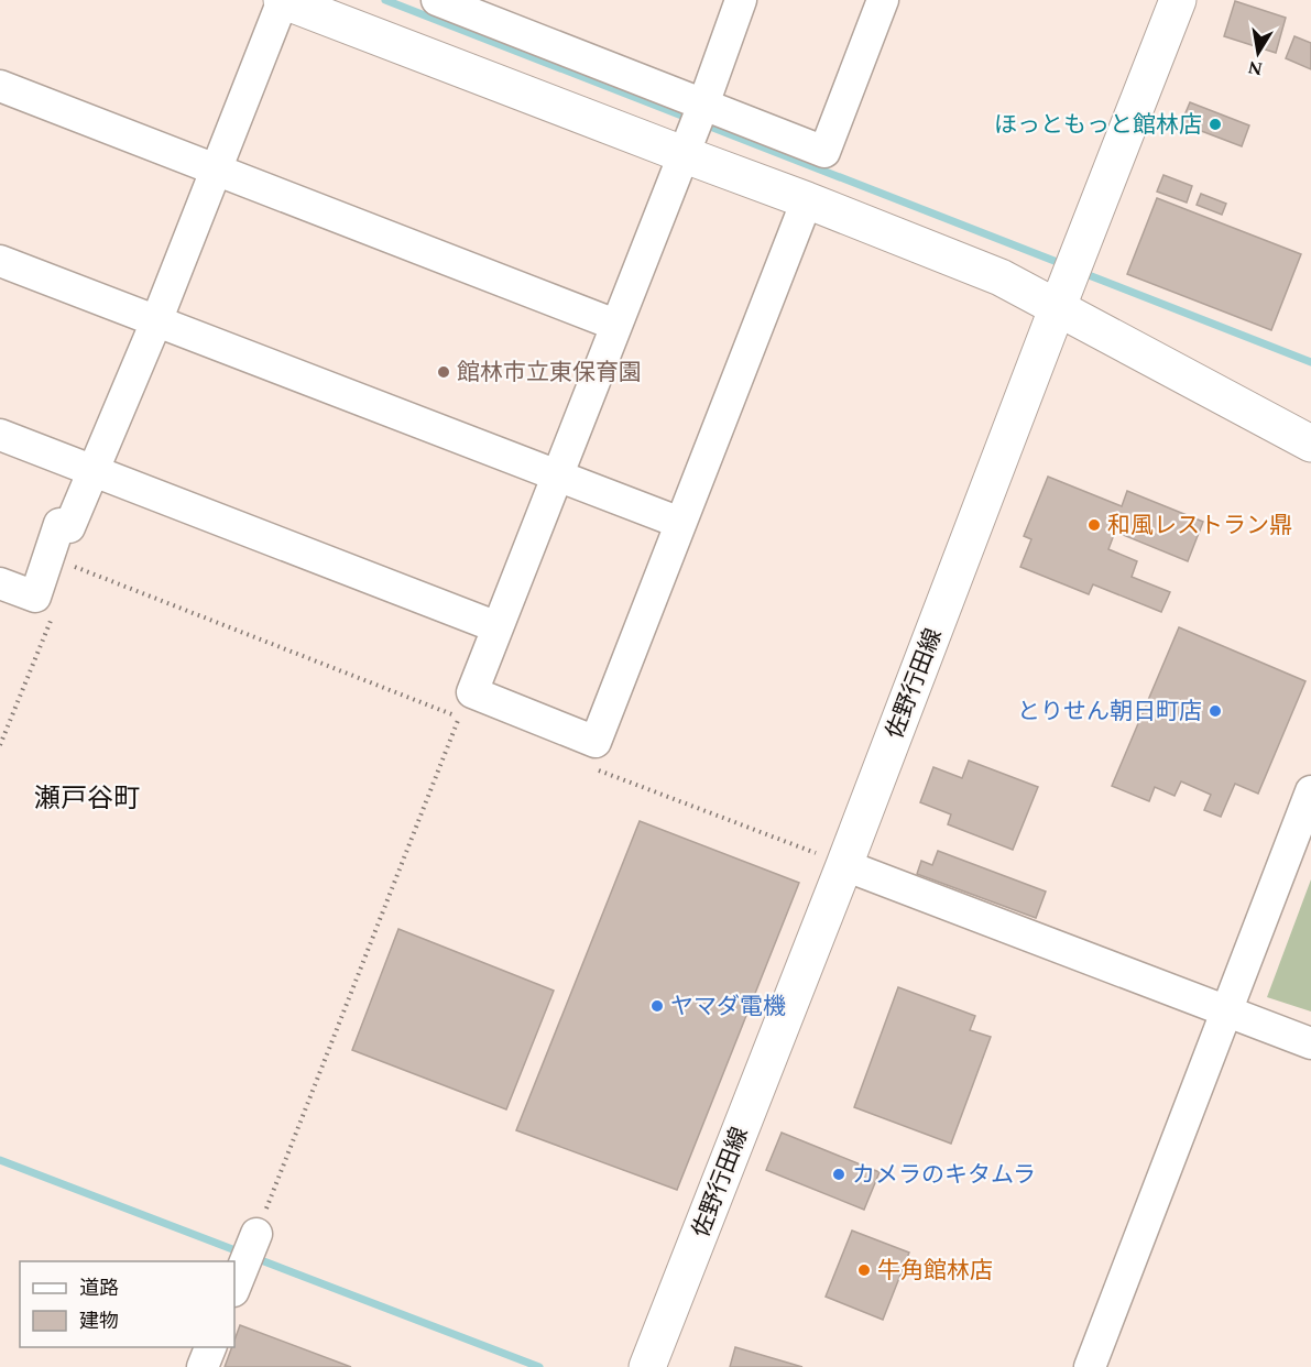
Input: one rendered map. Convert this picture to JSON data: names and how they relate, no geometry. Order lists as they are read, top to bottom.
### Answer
{
  "streets": {
    "main road": ["佐野行田線"]
  },
  "districts": ["瀬戸谷町"],
  "places": [
    "ほっともっと館林店",
    "館林市立東保育園",
    "和風レストラン鼎",
    "とりせん朝日町店",
    "ヤマダ電機",
    "カメラのキタムラ",
    "牛角館林店"
  ],
  "legend": ["道路", "建物"],
  "north": "bottom"
}
